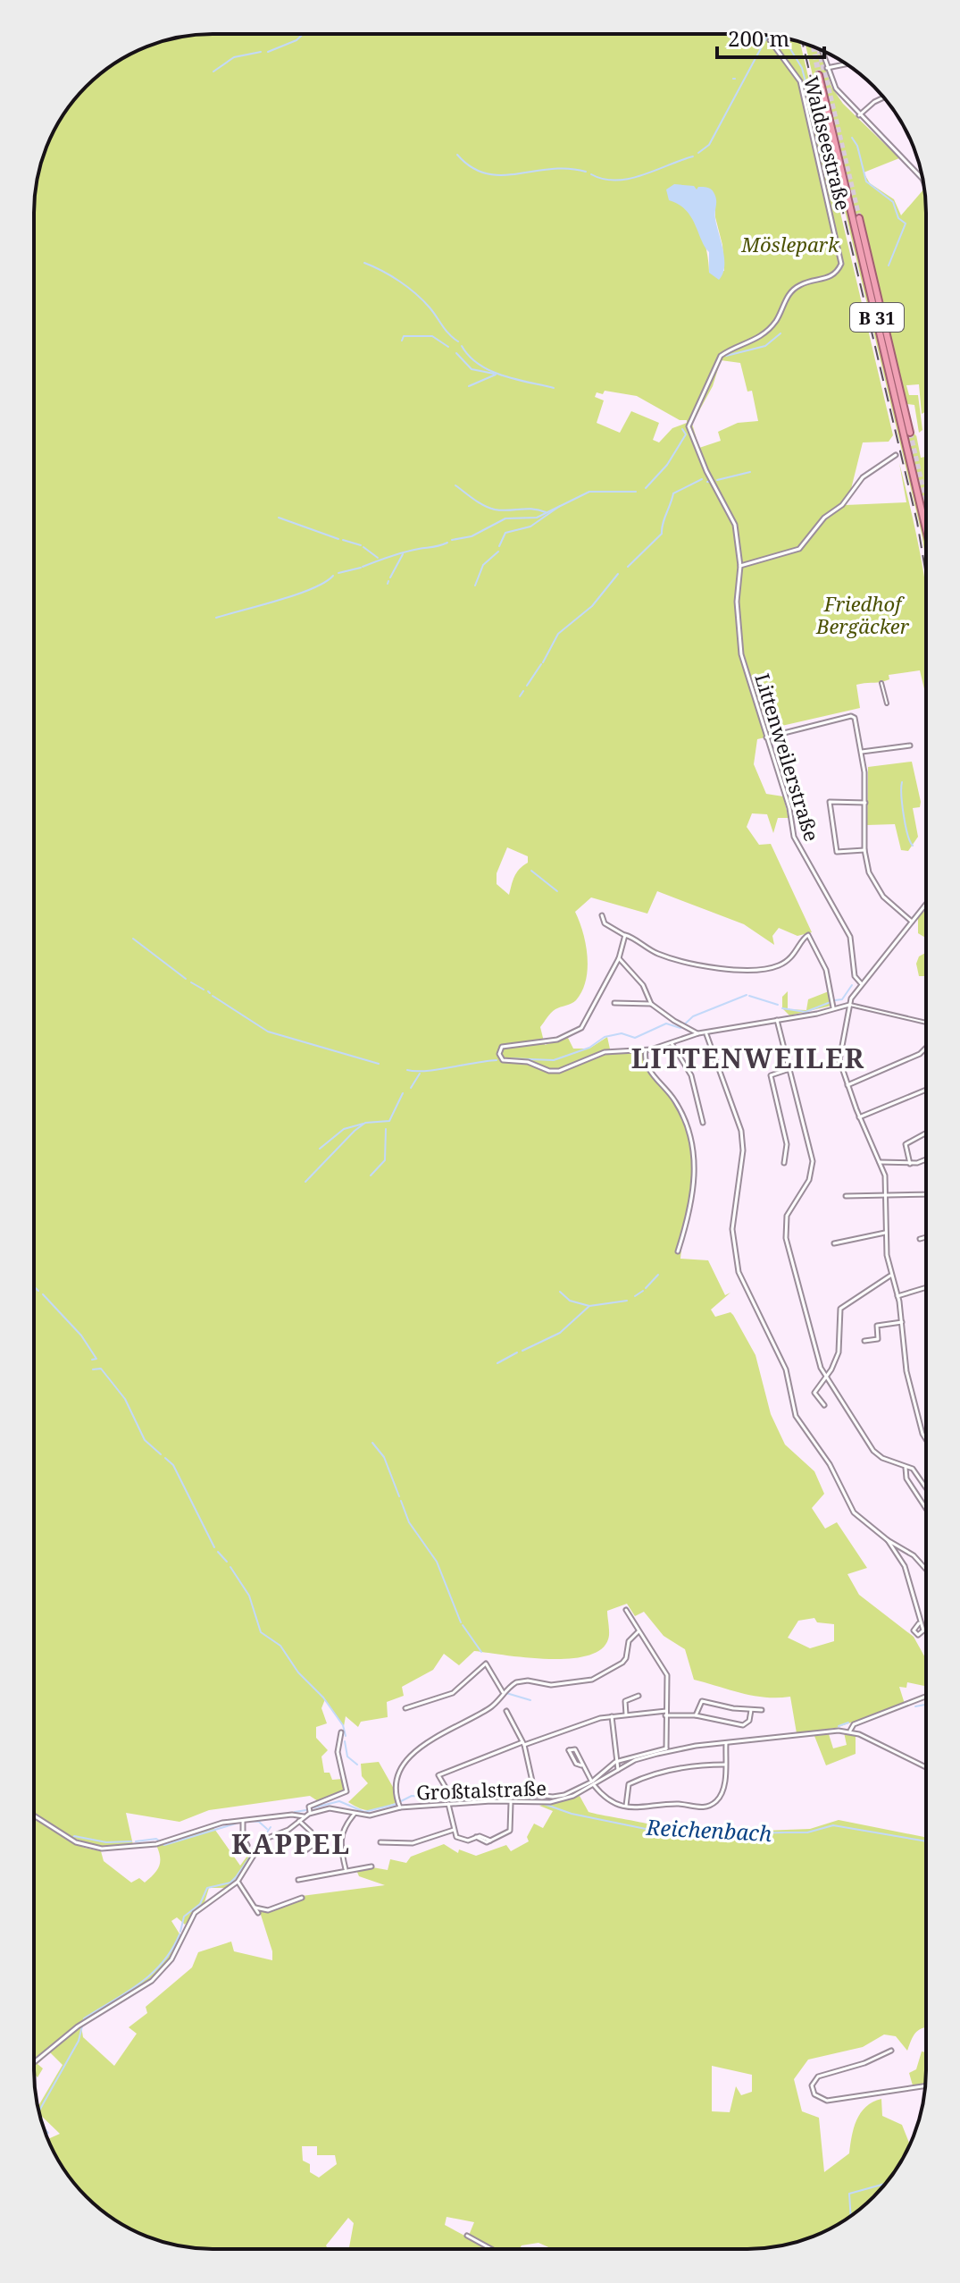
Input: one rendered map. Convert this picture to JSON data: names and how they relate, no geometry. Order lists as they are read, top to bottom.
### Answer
{
  "streets": {
    "highway": ["B 31"],
    "street": ["Waldseestraße", "Littenweilerstraße", "Großtalstraße"]
  },
  "crossings": [
    ["Waldseestraße", "Littenweilerstraße"]
  ],
  "districts": ["LITTENWEILER", "KAPPEL"],
  "water": ["Reichenbach"],
  "parks": ["Möslepark", "Friedhof Bergäcker"],
  "scale_bar": "200 m"
}
